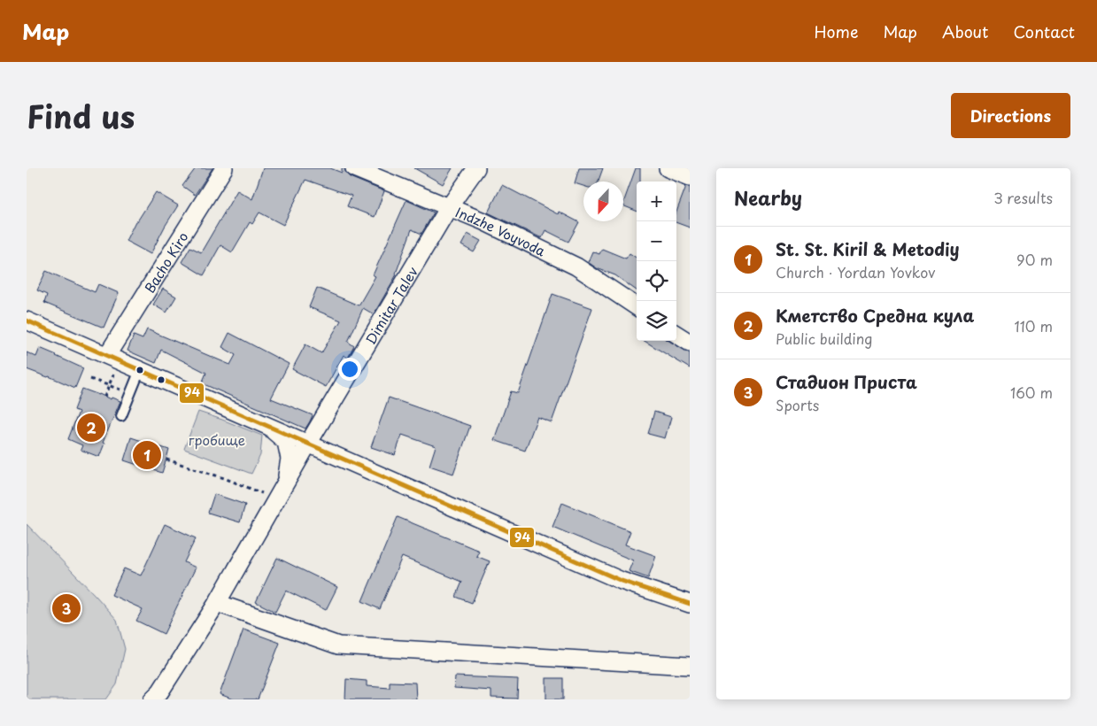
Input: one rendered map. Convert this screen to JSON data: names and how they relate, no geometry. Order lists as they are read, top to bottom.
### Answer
{
  "streets": {
    "street": ["Indzhe Voyvoda", "Bacho Kiro", "Dimitar Talev"]
  },
  "crossings": [
    ["Indzhe Voyvoda", "Dimitar Talev"]
  ],
  "parks": ["гробище"],
  "lines": ["transit line 94"],
  "north": "bottom",
  "page": {
    "header": "Map",
    "nav": [
      "Home",
      "Map",
      "About",
      "Contact"
    ],
    "title": "Find us",
    "buttons": "Directions",
    "heading": ["Nearby", "3 results"],
    "map_buttons": ["+", "−"],
    "list": [
      {
        "mark": "1",
        "name": "St. St. Kiril & Metodiy",
        "note": "Church · Yordan Yovkov",
        "value": "90 m"
      },
      {
        "mark": "2",
        "name": "Кметство Средна кула",
        "note": "Public building",
        "value": "110 m"
      },
      {
        "mark": "3",
        "name": "Стадион Приста",
        "note": "Sports",
        "value": "160 m"
      }
    ],
    "pins": ["2", "1", "3"]
  }
}
